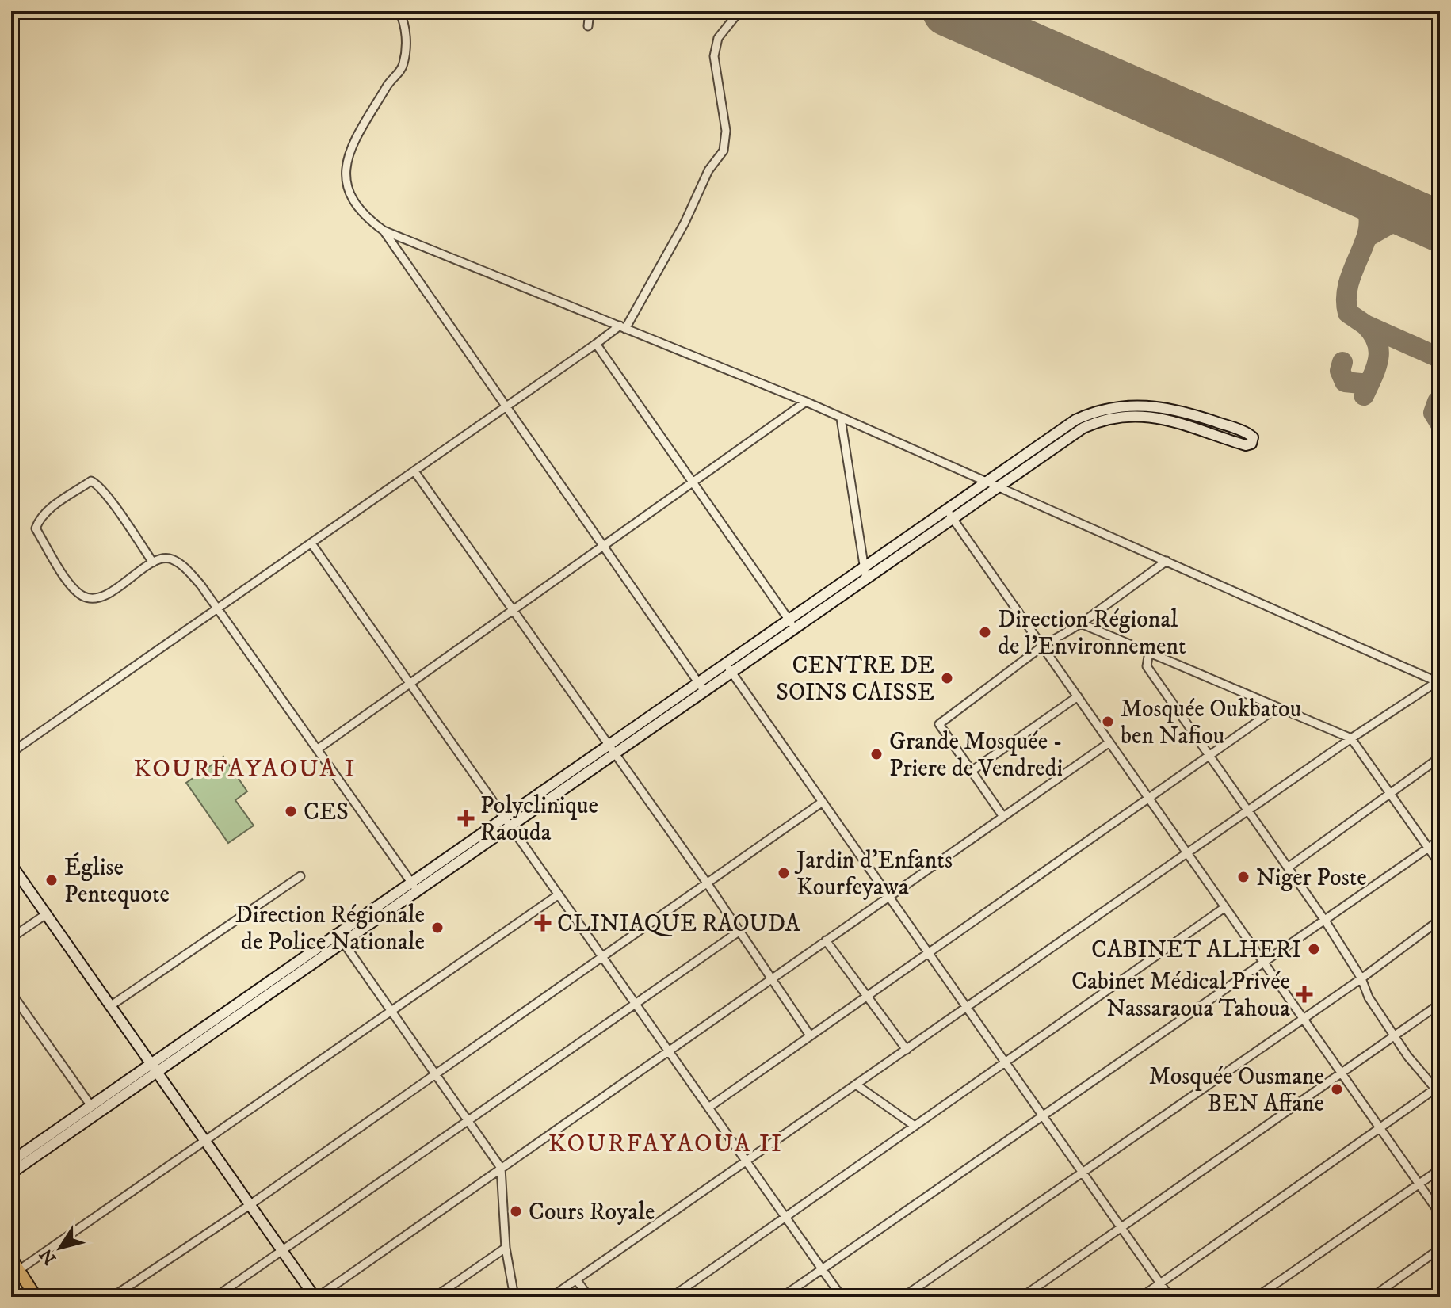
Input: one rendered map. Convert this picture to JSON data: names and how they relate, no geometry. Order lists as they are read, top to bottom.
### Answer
{
  "districts": ["KOURFAYAOUA I", "KOURFAYAOUA II"],
  "places": {
    "other": [
      "Direction Régional de l'Environnement",
      "CENTRE DE SOINS CAISSE",
      "Mosquée Oukbatou ben Nafiou",
      "Grande Mosquée - Priere de Vendredi",
      "CES",
      "Jardin d'Enfants Kourfeyawa",
      "Niger Poste",
      "Église Pentequote",
      "Direction Régionale de Police Nationale",
      "CABINET ALHERI",
      "Mosquée Ousmane BEN Affane",
      "Cours Royale"
    ],
    "health": ["Polyclinique Raouda", "CLINIAQUE RAOUDA", "Cabinet Médical Privée Nassaraoua Tahoua"]
  },
  "north": "bottom left"
}
